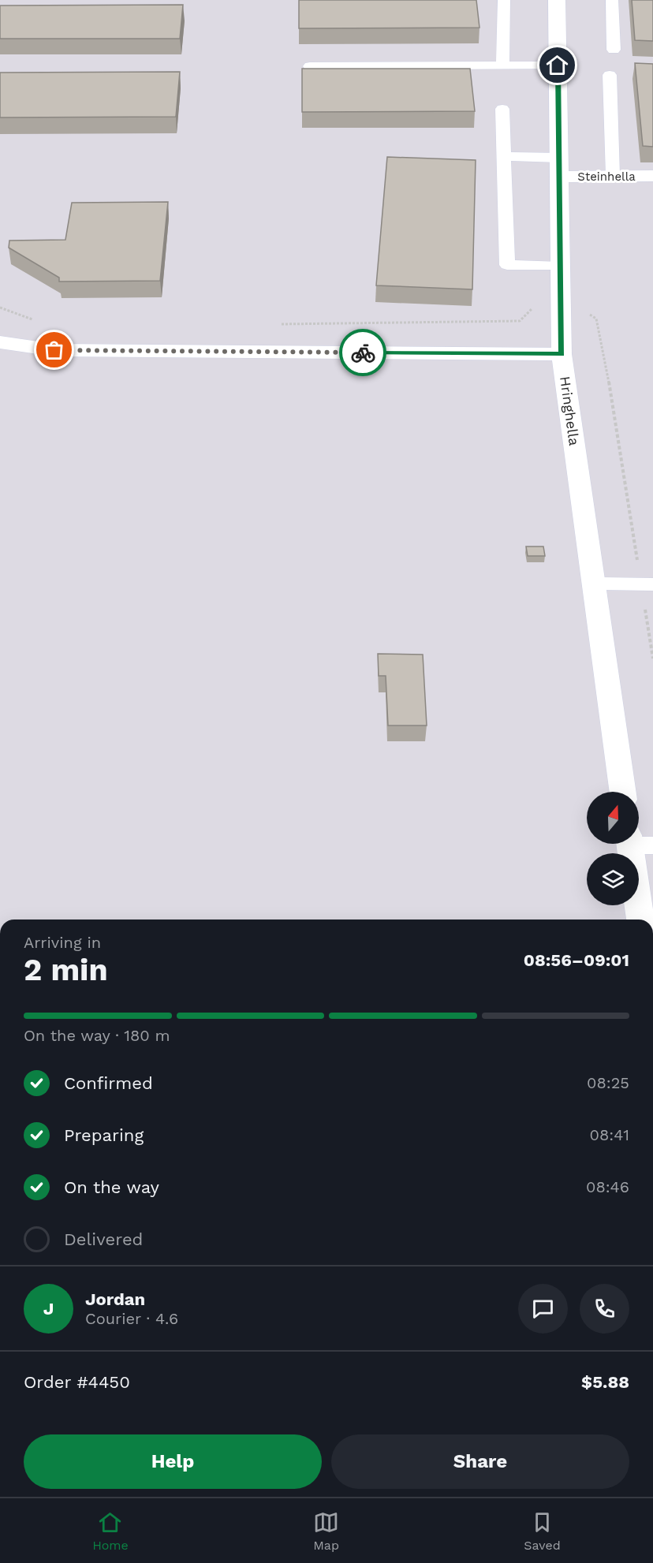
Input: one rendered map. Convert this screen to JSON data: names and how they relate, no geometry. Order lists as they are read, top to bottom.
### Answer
{
  "streets": {
    "street": ["Steinhella", "Hringhella"]
  },
  "crossings": [
    ["Steinhella", "Hringhella"]
  ],
  "north": "top",
  "page": {
    "heading": ["2 min", "Arriving in", "08:56–09:01"],
    "panel": [
      "Jordan",
      "Courier · 4.6",
      "Order #4450",
      "$5.88"
    ],
    "bar": "On the way · 180 m",
    "list": [
      ["Confirmed", "08:25"],
      ["Preparing", "08:41"],
      ["On the way", "08:46"],
      "Delivered"
    ],
    "round": "J",
    "buttons": ["Help", "Share"],
    "tabs": ["Home", "Map", "Saved"]
  }
}
